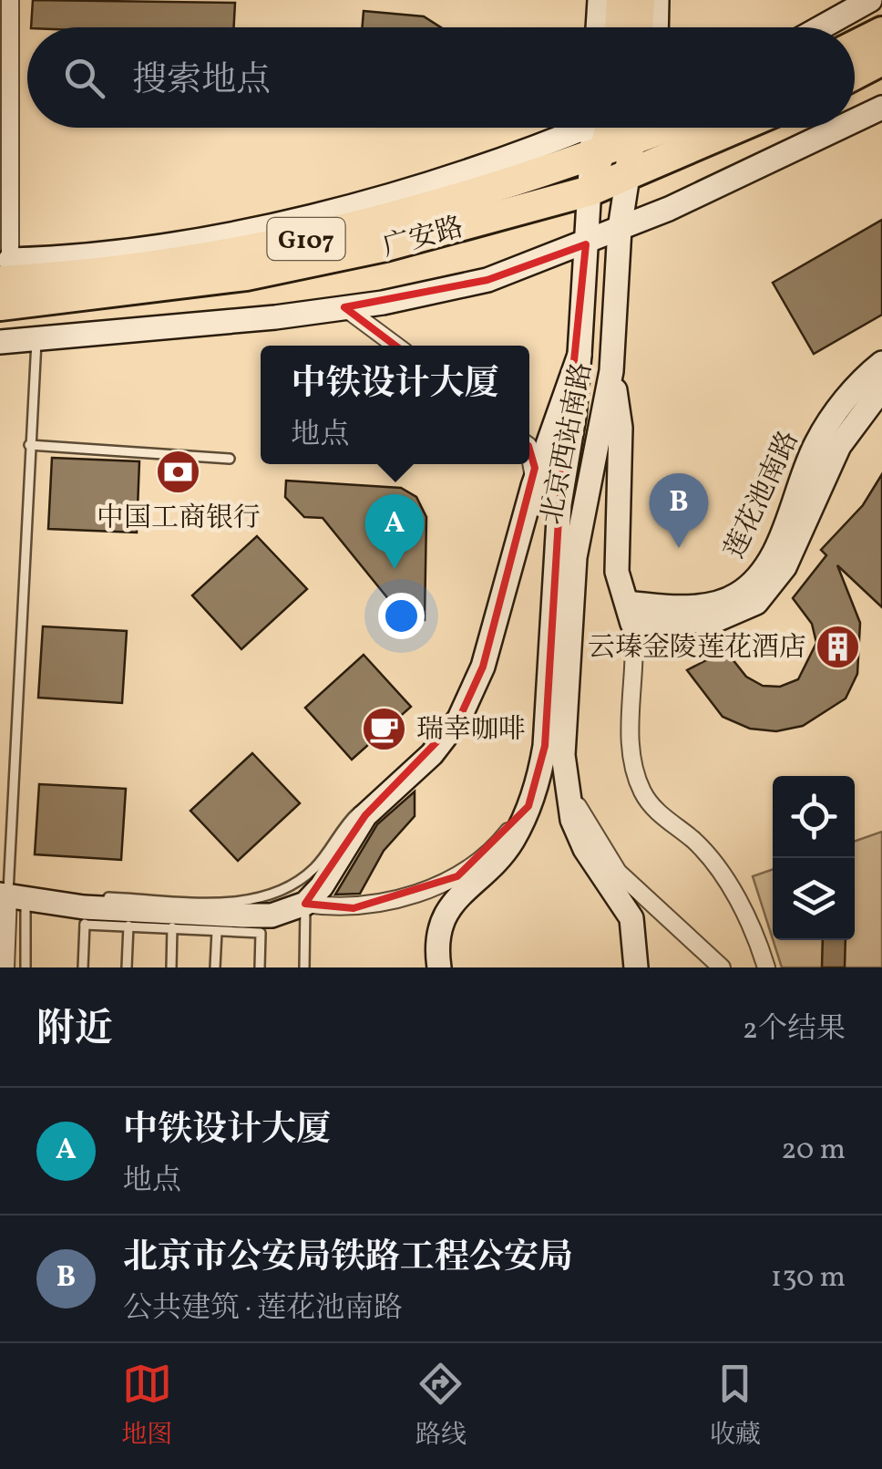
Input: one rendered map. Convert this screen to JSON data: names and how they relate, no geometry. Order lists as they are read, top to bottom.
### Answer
{
  "streets": {
    "highway": ["广安路", "G107"],
    "main road": ["北京西站南路"],
    "street": ["莲花池南路"]
  },
  "crossings": [
    ["广安路", "北京西站南路"]
  ],
  "places": {
    "bank": ["中国工商银行"],
    "building": ["云瑧金陵莲花酒店"],
    "cafe": ["瑞幸咖啡"]
  },
  "page": {
    "search": "搜索地点",
    "popup": ["中铁设计大厦", "地点"],
    "pins": ["B", "A"],
    "heading": ["附近", "2个结果"],
    "list": [
      {
        "mark": "A",
        "name": "中铁设计大厦",
        "note": "地点",
        "value": "20 m"
      },
      {
        "mark": "B",
        "name": "北京市公安局铁路工程公安局",
        "note": "公共建筑 · 莲花池南路",
        "value": "130 m"
      }
    ],
    "nav": ["地图", "路线", "收藏"]
  }
}
